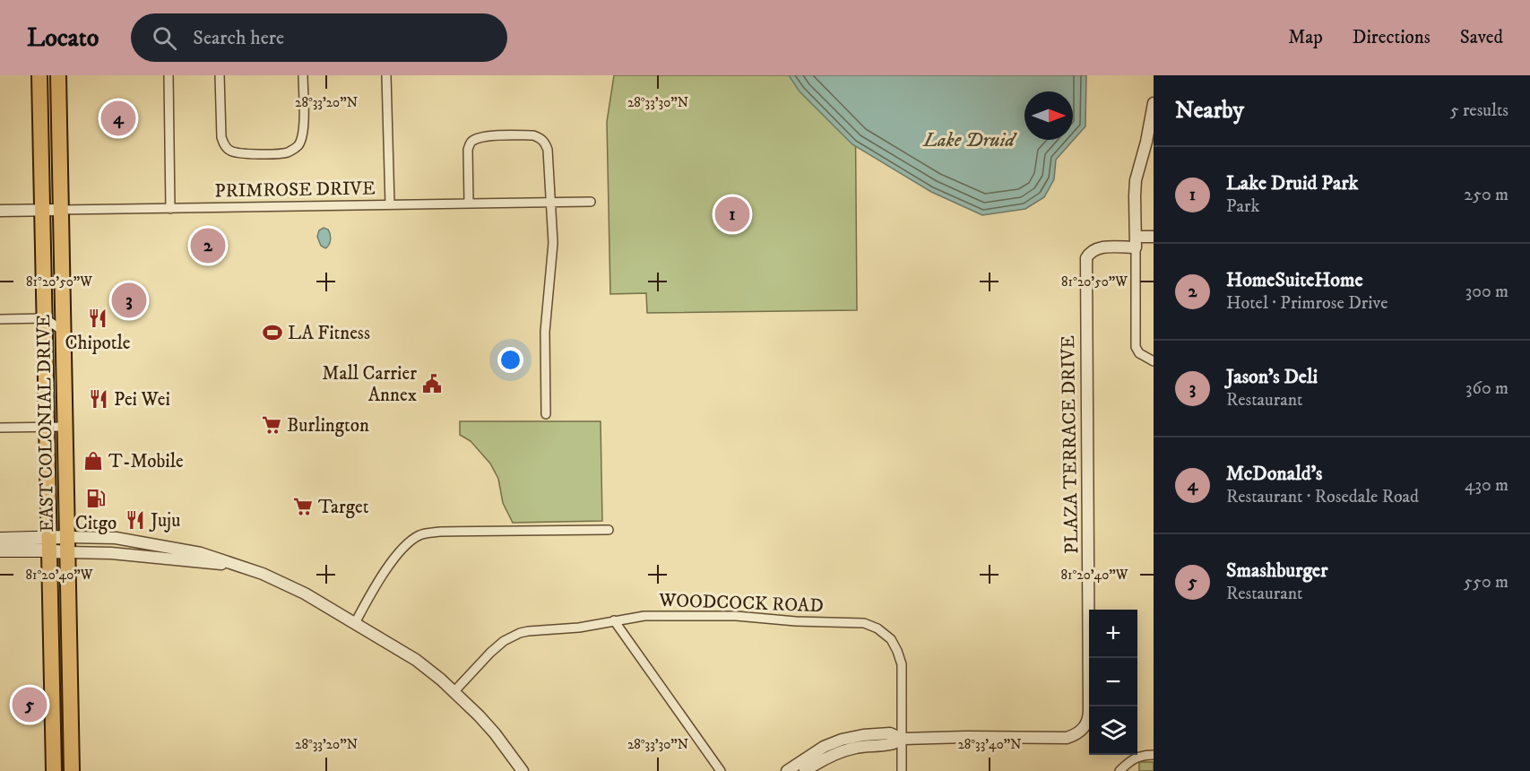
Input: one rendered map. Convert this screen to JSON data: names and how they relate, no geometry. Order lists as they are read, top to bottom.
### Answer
{
  "streets": {
    "highway": ["EAST COLONIAL DRIVE"],
    "street": ["PRIMROSE DRIVE", "PLAZA TERRACE DRIVE", "WOODCOCK ROAD"]
  },
  "crossings": [
    ["PRIMROSE DRIVE", "EAST COLONIAL DRIVE"],
    ["PLAZA TERRACE DRIVE", "WOODCOCK ROAD"]
  ],
  "water": ["Lake Druid"],
  "places": {
    "restaurant": ["Chipotle", "Pei Wei", "Juju"],
    "sports": ["LA Fitness"],
    "public building": ["Mall Carrier Annex"],
    "supermarket": ["Burlington", "Target"],
    "shop": ["T-Mobile"],
    "fuel station": ["Citgo"]
  },
  "north": "right",
  "page": {
    "header": "Locato",
    "search": "Search here",
    "nav": ["Map", "Directions", "Saved"],
    "heading": ["Nearby", "5 results"],
    "pins": [
      "4",
      "1",
      "2",
      "3",
      "5"
    ],
    "list": [
      {
        "mark": "1",
        "name": "Lake Druid Park",
        "note": "Park",
        "value": "250 m"
      },
      {
        "mark": "2",
        "name": "HomeSuiteHome",
        "note": "Hotel · Primrose Drive",
        "value": "300 m"
      },
      {
        "mark": "3",
        "name": "Jason's Deli",
        "note": "Restaurant",
        "value": "360 m"
      },
      {
        "mark": "4",
        "name": "McDonald's",
        "note": "Restaurant · Rosedale Road",
        "value": "430 m"
      },
      {
        "mark": "5",
        "name": "Smashburger",
        "note": "Restaurant",
        "value": "550 m"
      }
    ],
    "map_buttons": ["+", "−"]
  },
  "coordinates": [
    "28°33'20\"N",
    "28°33'30\"N",
    "81°20'50\"W",
    "81°20'40\"W",
    "28°33'40\"N"
  ]
}
